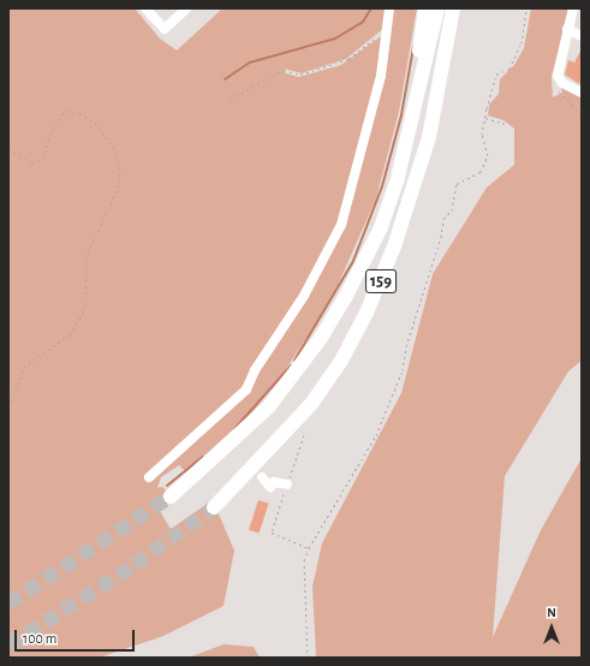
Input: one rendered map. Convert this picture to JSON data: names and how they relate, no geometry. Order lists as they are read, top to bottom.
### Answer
{
  "streets": {
    "highway": ["159"]
  },
  "scale_bar": "100 m",
  "north": "top"
}
